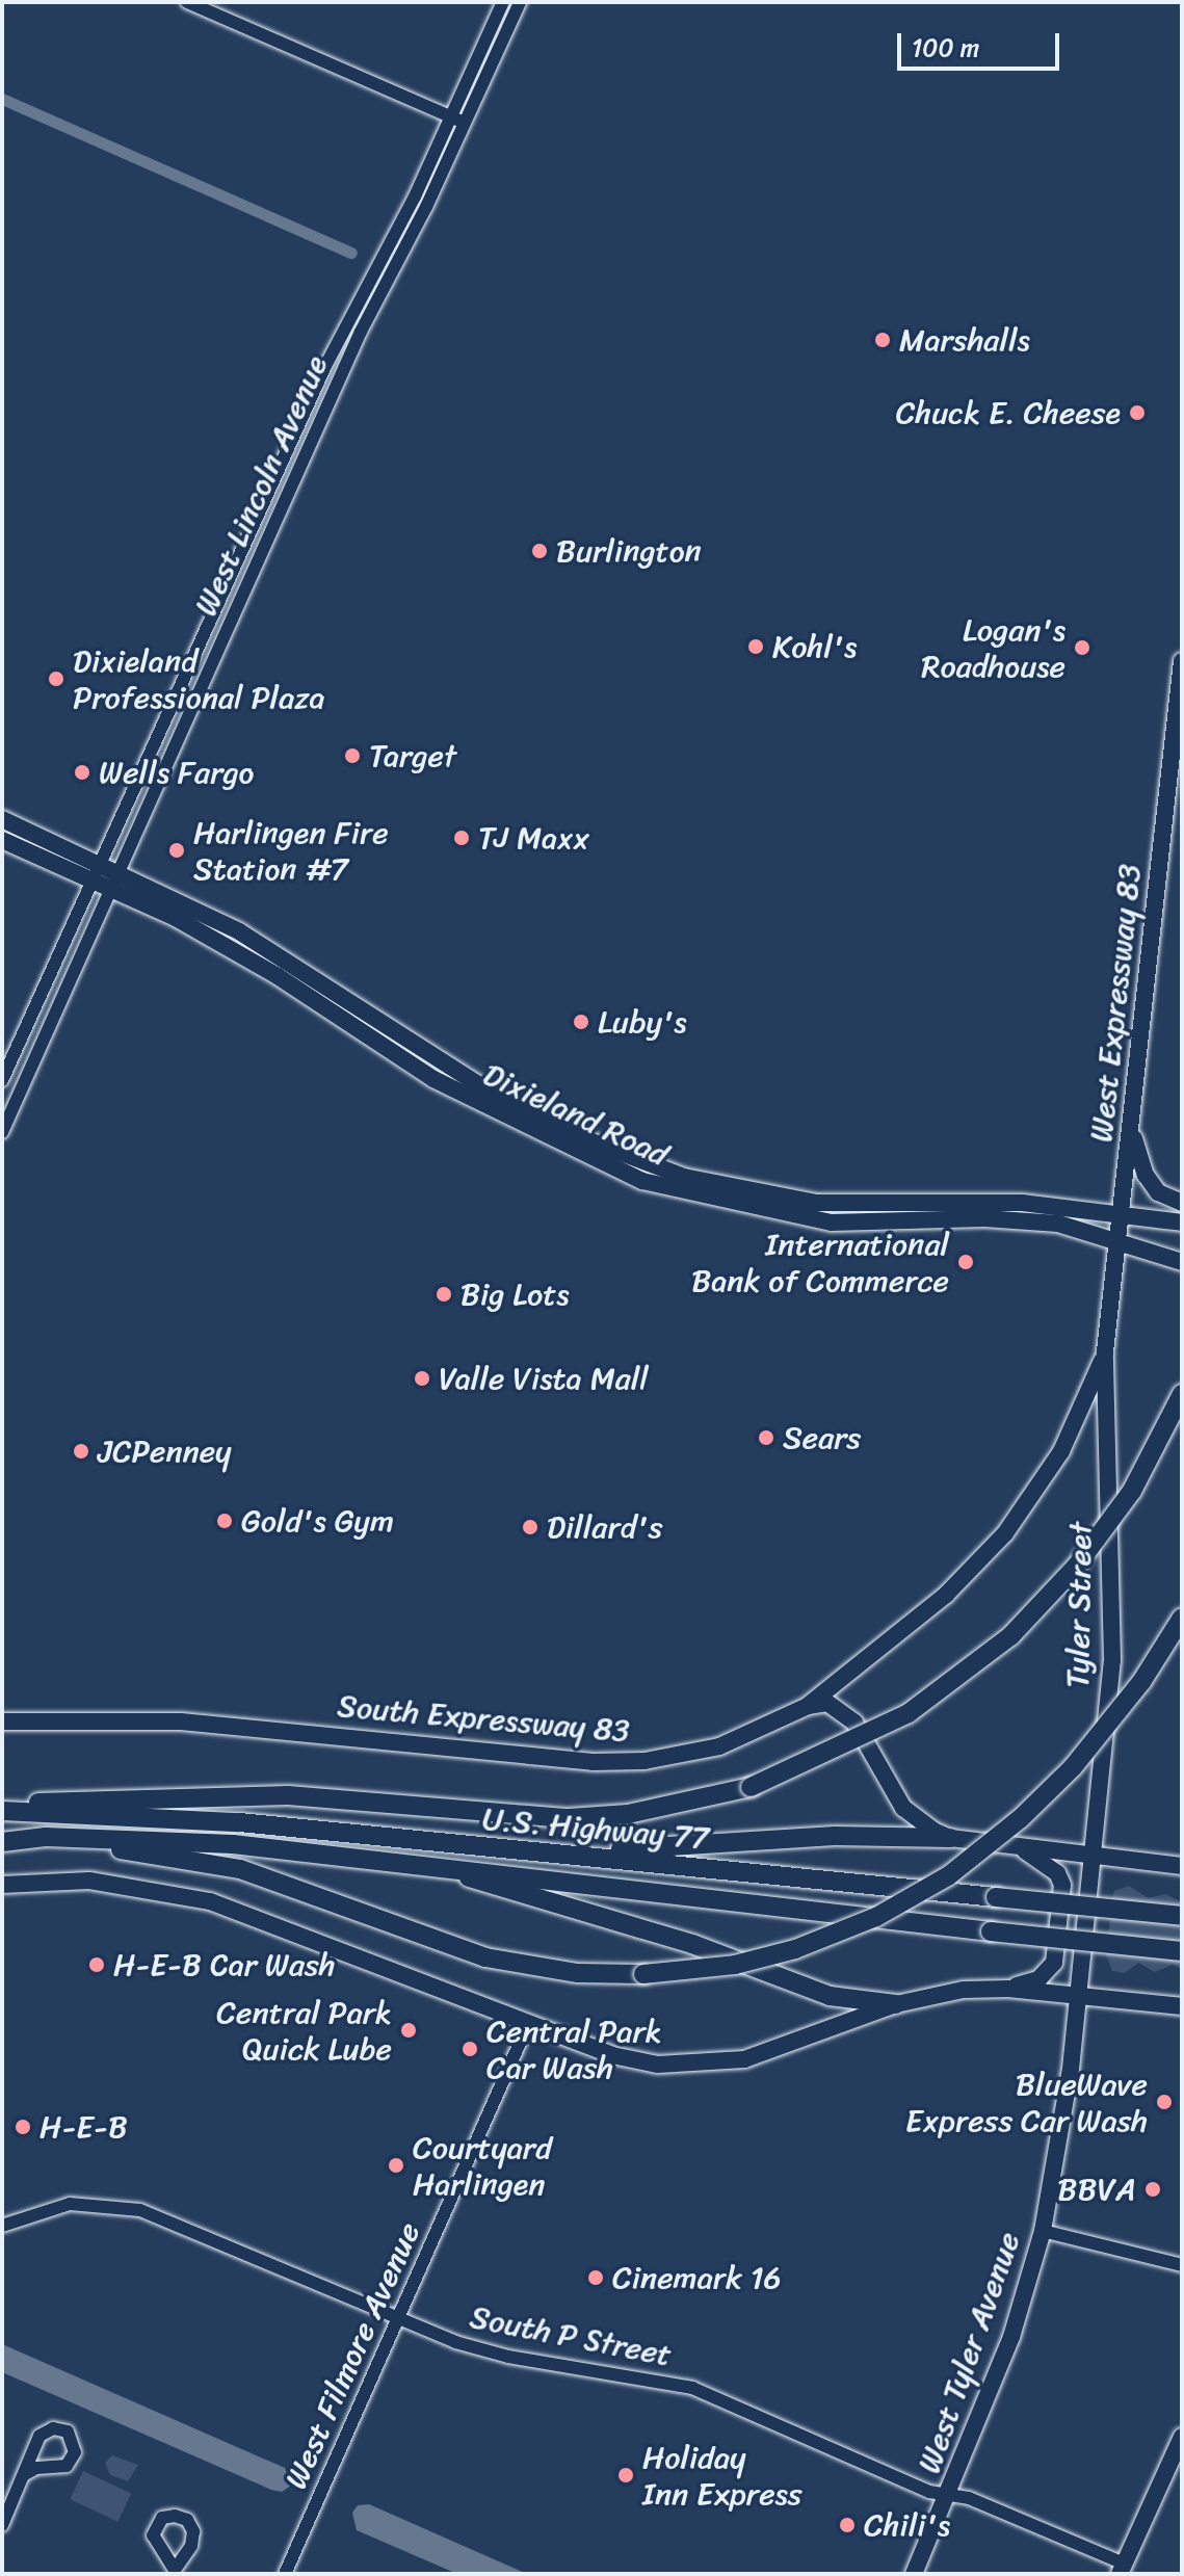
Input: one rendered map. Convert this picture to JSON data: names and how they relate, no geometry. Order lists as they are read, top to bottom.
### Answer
{
  "streets": {
    "highway": ["U.S. Highway 77"],
    "main road": [
      "West Expressway 83",
      "Dixieland Road",
      "Tyler Street",
      "South Expressway 83",
      "West Tyler Avenue"
    ],
    "street": ["West Lincoln Avenue", "South P Street", "West Filmore Avenue"]
  },
  "crossings": [
    ["West Lincoln Avenue", "Dixieland Road"],
    ["West Expressway 83", "Dixieland Road"],
    ["West Expressway 83", "Tyler Street"],
    ["West Expressway 83", "South Expressway 83"],
    ["Tyler Street", "South Expressway 83"],
    ["Tyler Street", "West Tyler Avenue"],
    ["South P Street", "West Tyler Avenue"],
    ["South P Street", "West Filmore Avenue"]
  ],
  "places": [
    "Marshalls",
    "Chuck E. Cheese",
    "Burlington",
    "Kohl's",
    "Logan's Roadhouse",
    "Dixieland Professional Plaza",
    "Target",
    "Wells Fargo",
    "TJ Maxx",
    "Harlingen Fire Station #7",
    "Luby's",
    "International Bank of Commerce",
    "Big Lots",
    "Valle Vista Mall",
    "Sears",
    "JCPenney",
    "Gold's Gym",
    "Dillard's",
    "H-E-B Car Wash",
    "Central Park Quick Lube",
    "Central Park Car Wash",
    "BlueWave Express Car Wash",
    "H-E-B",
    "Courtyard Harlingen",
    "BBVA",
    "Cinemark 16",
    "Holiday Inn Express",
    "Chili's"
  ],
  "scale_bar": "100 m"
}
